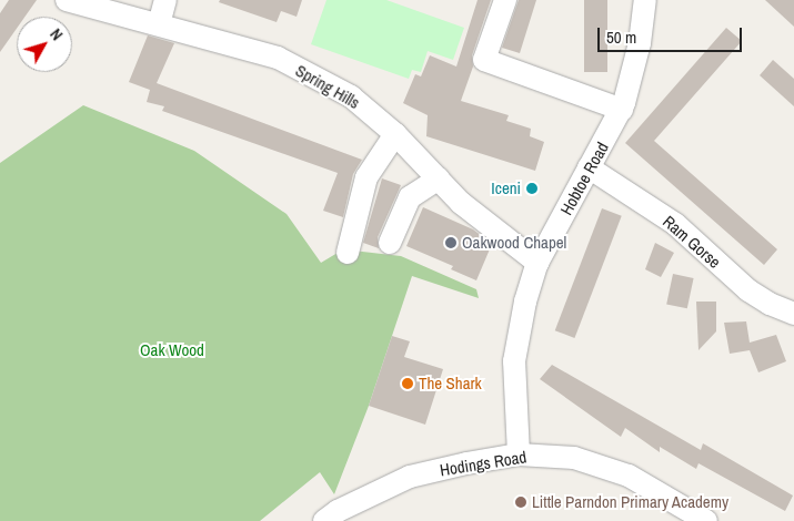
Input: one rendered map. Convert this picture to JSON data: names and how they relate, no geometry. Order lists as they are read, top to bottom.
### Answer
{
  "streets": {
    "street": [
      "Spring Hills",
      "Hobtoe Road",
      "Ram Gorse",
      "Hodings Road"
    ]
  },
  "crossings": [
    ["Spring Hills", "Hobtoe Road"],
    ["Hobtoe Road", "Ram Gorse"],
    ["Hobtoe Road", "Hodings Road"]
  ],
  "parks": ["Oak Wood"],
  "places": [
    "Iceni",
    "Oakwood Chapel",
    "The Shark",
    "Little Parndon Primary Academy"
  ],
  "scale_bar": "50 m",
  "north": "top right"
}
